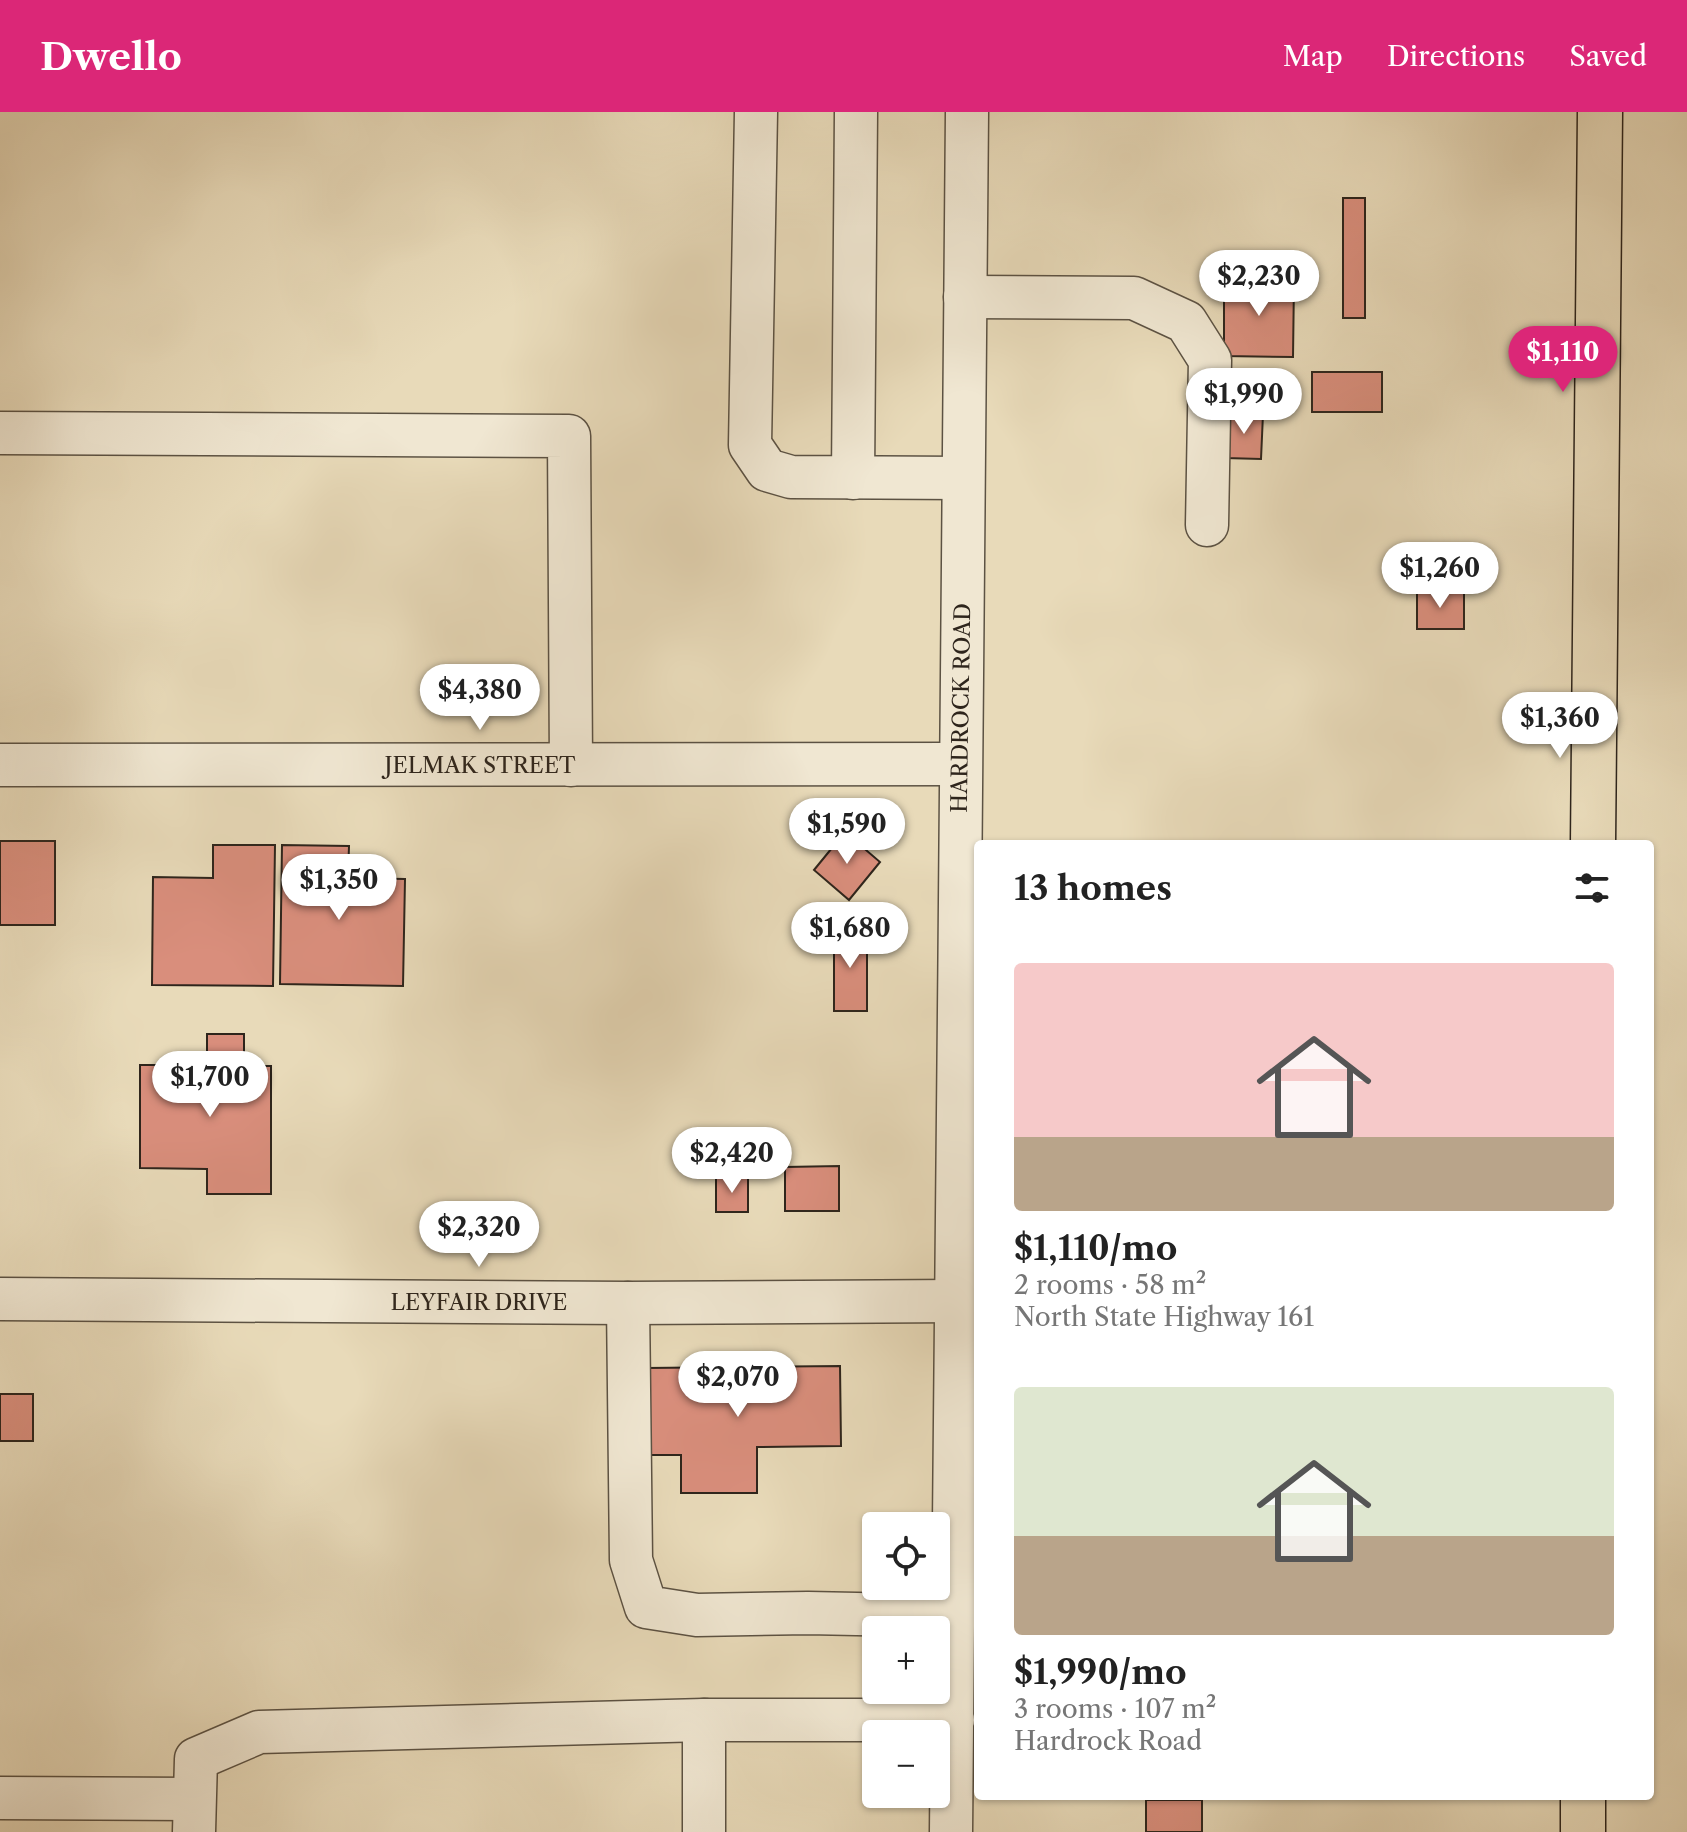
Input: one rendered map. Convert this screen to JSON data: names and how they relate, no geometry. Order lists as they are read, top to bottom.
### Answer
{
  "streets": {
    "street": ["HARDROCK ROAD", "JELMAK STREET", "LEYFAIR DRIVE"]
  },
  "crossings": [
    ["HARDROCK ROAD", "JELMAK STREET"],
    ["HARDROCK ROAD", "LEYFAIR DRIVE"]
  ],
  "page": {
    "header": "Dwello",
    "nav": ["Map", "Directions", "Saved"],
    "price": [
      "$2,230",
      "$1,110",
      "$1,990",
      "$1,260",
      "$4,380",
      "$1,360",
      "$1,590",
      "$1,350",
      "$1,680",
      "$1,700",
      "$2,420",
      "$2,320",
      "$2,070"
    ],
    "heading": "13 homes",
    "list": [
      {
        "name": "$1,110/mo",
        "note": "2 rooms · 58 m² · North State Highway 161"
      },
      {
        "name": "$1,990/mo",
        "note": "3 rooms · 107 m² · Hardrock Road"
      }
    ],
    "map_buttons": ["+", "−"]
  }
}
